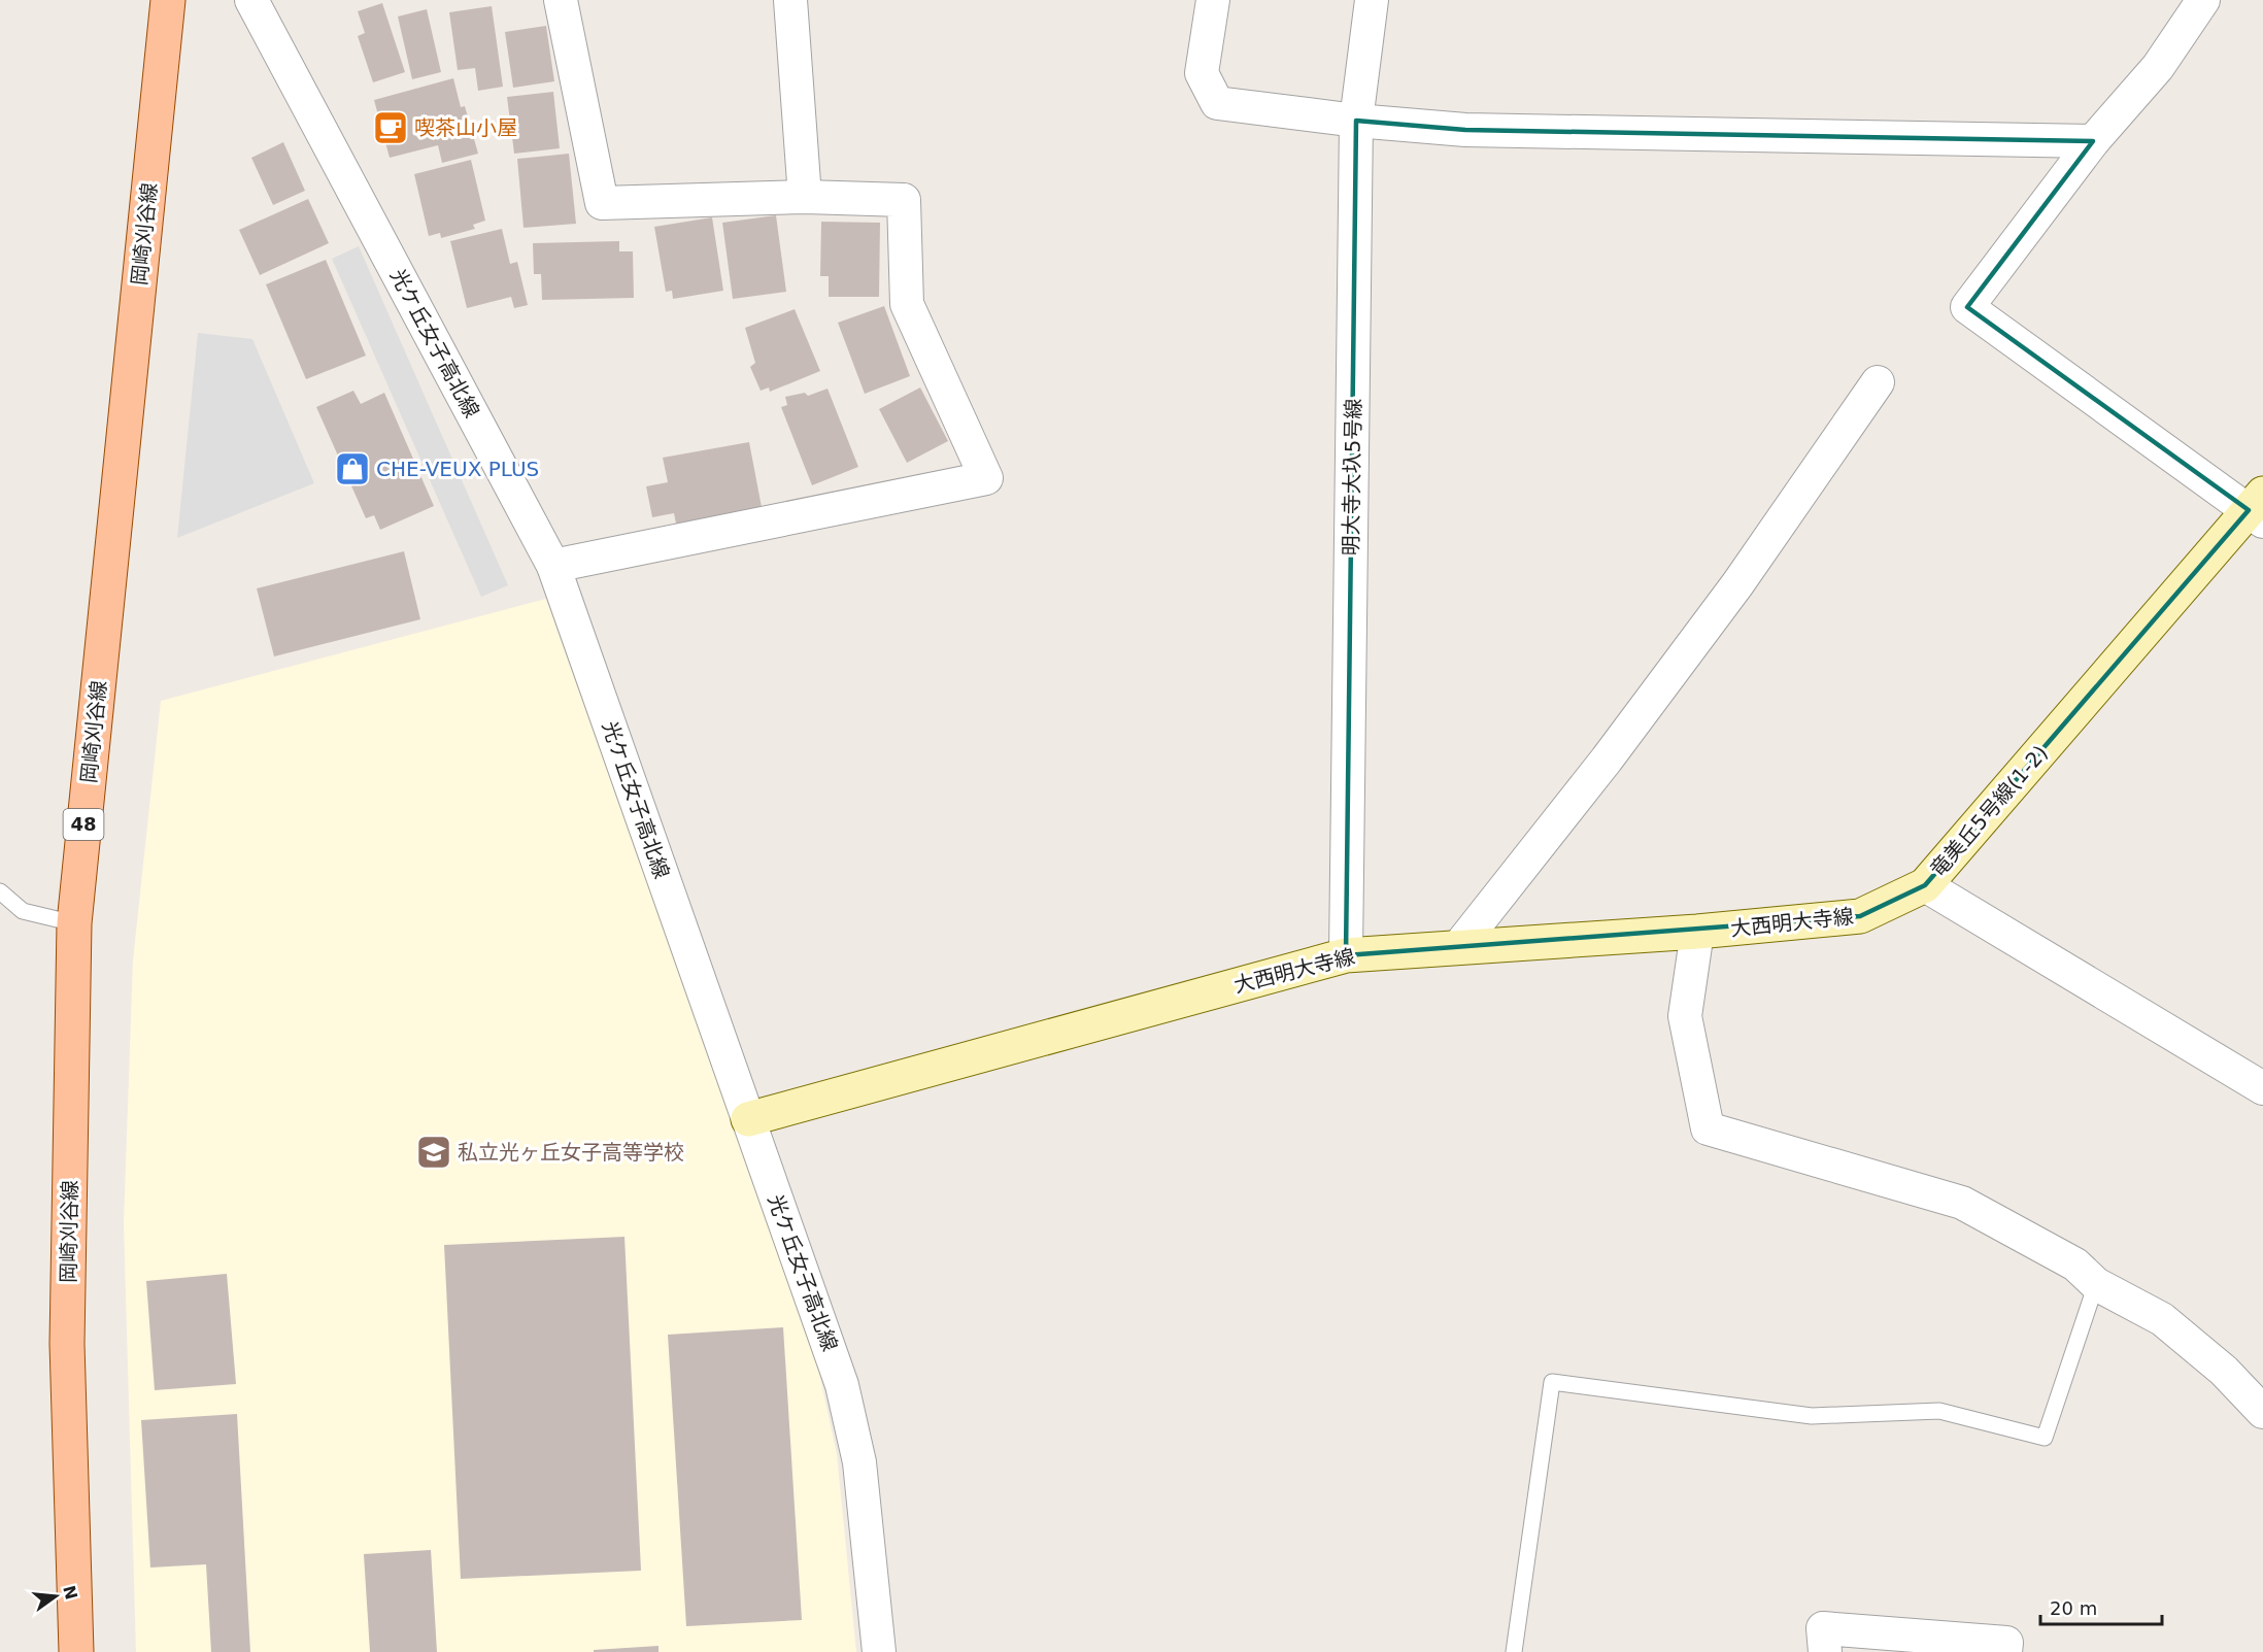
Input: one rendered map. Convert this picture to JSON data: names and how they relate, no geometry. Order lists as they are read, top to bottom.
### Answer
{
  "streets": {
    "main road": ["岡崎刈谷線", "48"],
    "street": [
      "光ケ丘女子高北線",
      "明大寺大圦5号線",
      "竜美丘5号線(1-2)",
      "大西明大寺線"
    ]
  },
  "crossings": [
    ["光ケ丘女子高北線", "大西明大寺線"],
    ["明大寺大圦5号線", "大西明大寺線"],
    ["竜美丘5号線(1-2)", "大西明大寺線"]
  ],
  "places": {
    "cafe": ["喫茶山小屋"],
    "shop": ["CHE-VEUX PLUS"],
    "school or university": ["私立光ヶ丘女子高等学校"]
  },
  "scale_bar": "20 m",
  "north": "right"
}
